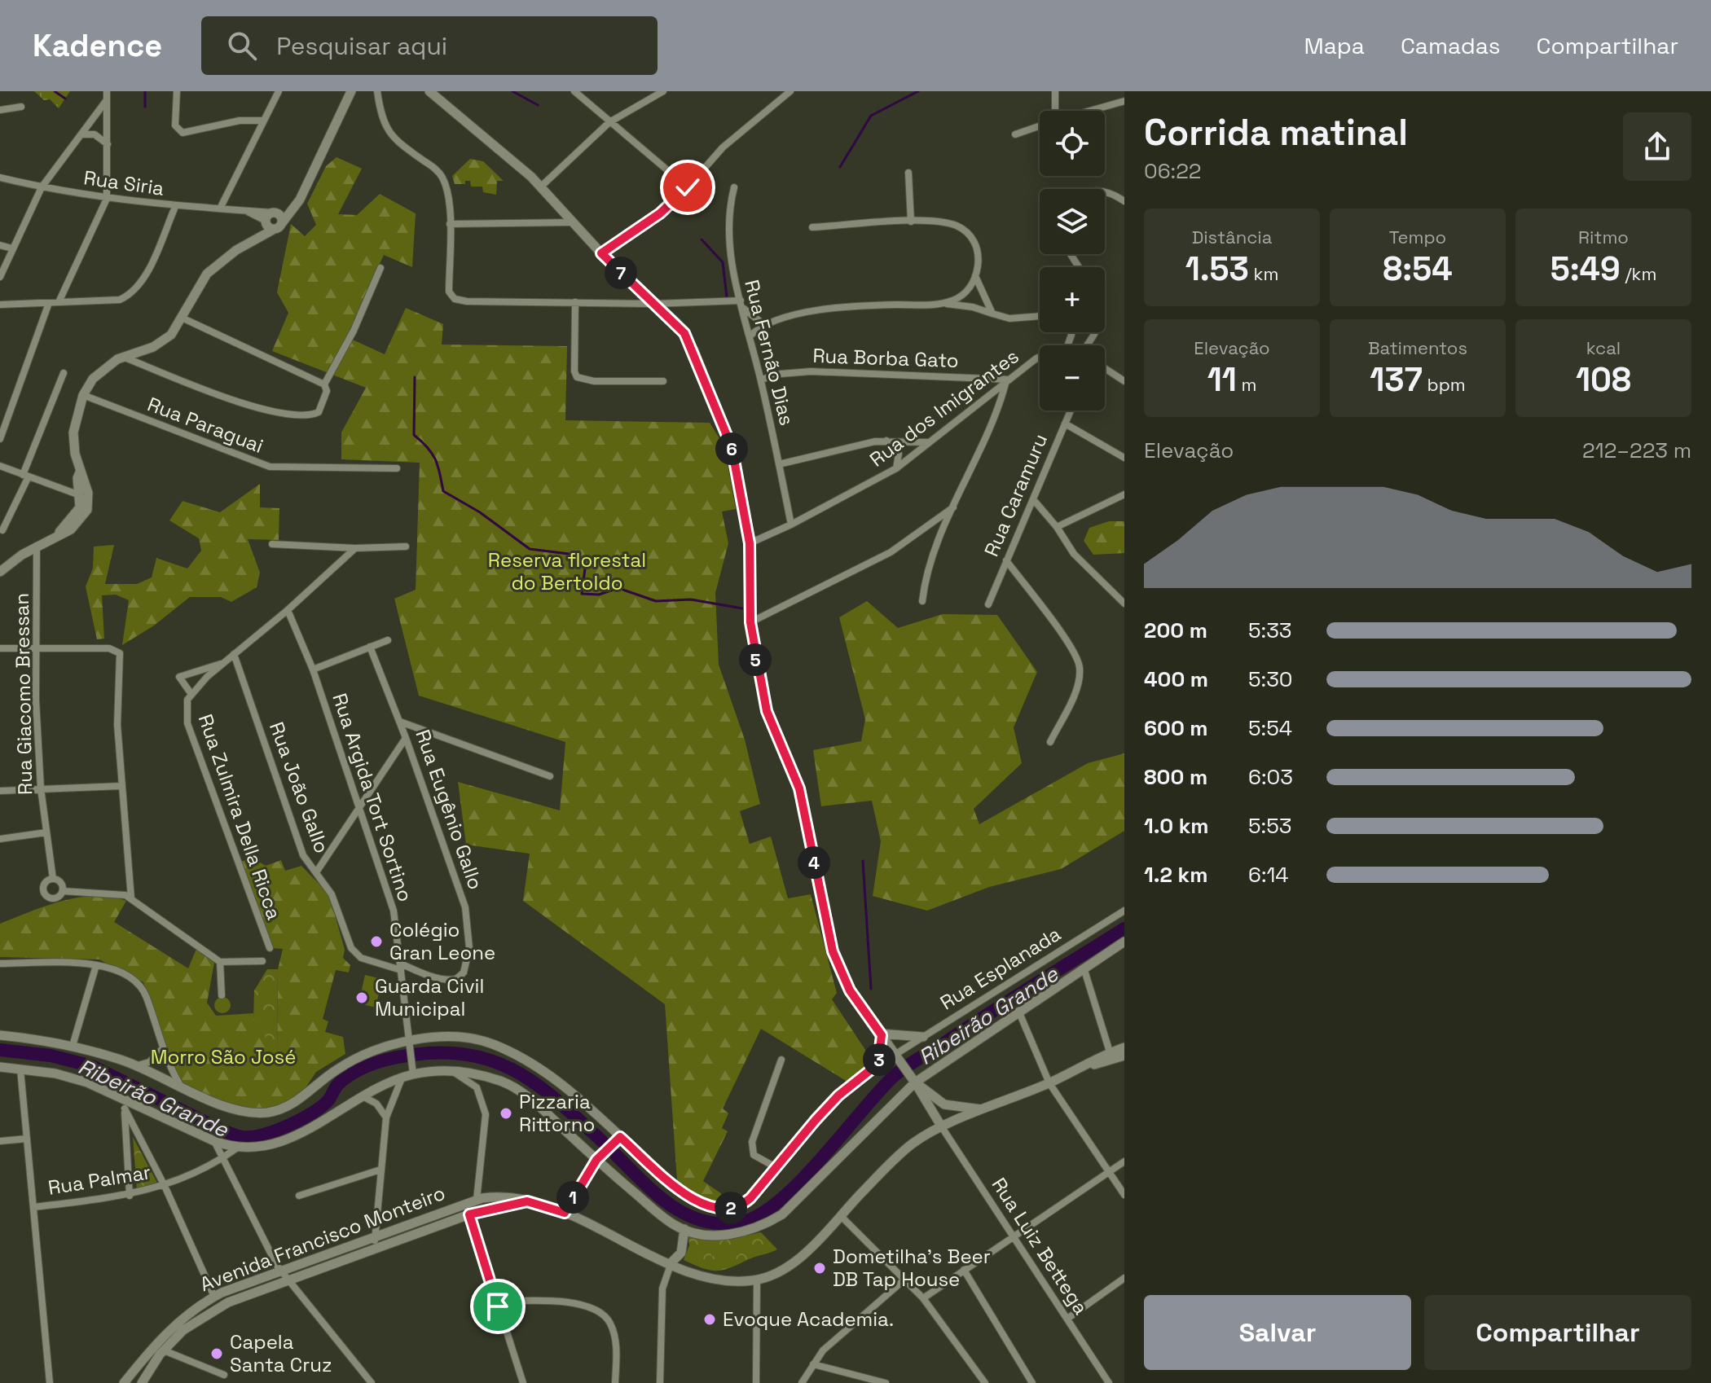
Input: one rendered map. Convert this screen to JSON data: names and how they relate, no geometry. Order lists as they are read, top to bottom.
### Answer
{
  "streets": {
    "main road": ["Avenida Francisco Monteiro"],
    "street": [
      "Rua Siria",
      "Rua Fernão Dias",
      "Rua Borba Gato",
      "Rua dos Imigrantes",
      "Rua Paraguai",
      "Rua Caramuru",
      "Rua Giacomo Bressan",
      "Rua João Gallo",
      "Rua Argida Tort Sortino",
      "Rua Eugênio Gallo",
      "Rua Zulmira Della Ricca",
      "Rua Esplanada",
      "Rua Palmar",
      "Rua Luiz Bettega"
    ]
  },
  "crossings": [
    ["Rua Fernão Dias", "Rua Borba Gato"],
    ["Rua Fernão Dias", "Rua dos Imigrantes"],
    ["Rua Borba Gato", "Rua dos Imigrantes"],
    ["Rua João Gallo", "Rua Argida Tort Sortino"],
    ["Rua João Gallo", "Rua Eugênio Gallo"],
    ["Avenida Francisco Monteiro", "Rua Luiz Bettega"]
  ],
  "water": ["Ribeirão Grande"],
  "parks": ["Reserva florestal do Bertoldo", "Morro São José"],
  "places": [
    "Colégio Gran Leone",
    "Guarda Civil Municipal",
    "Pizzaria Rittorno",
    "Dometilha's Beer DB Tap House",
    "Evoque Academia.",
    "Capela Santa Cruz"
  ],
  "page": {
    "header": "Kadence",
    "search": "Pesquisar aqui",
    "nav": ["Mapa", "Camadas", "Compartilhar"],
    "heading": ["Corrida matinal", "06:22"],
    "map_buttons": ["+", "−"],
    "stats": [
      ["Distância", "1.53 km"],
      ["Tempo", "8:54"],
      ["Ritmo", "5:49 /km"],
      ["Elevação", "11 m"],
      ["Batimentos", "137 bpm"],
      ["kcal", "108"]
    ],
    "pins": [
      "7",
      "6",
      "5",
      "4",
      "3",
      "1",
      "2"
    ],
    "chart": ["Elevação", "212–223 m"],
    "list": [
      {
        "name": "200 m",
        "note": "5:33"
      },
      {
        "name": "400 m",
        "note": "5:30"
      },
      {
        "name": "600 m",
        "note": "5:54"
      },
      {
        "name": "800 m",
        "note": "6:03"
      },
      {
        "name": "1.0 km",
        "note": "5:53"
      },
      {
        "name": "1.2 km",
        "note": "6:14"
      }
    ],
    "buttons": ["Salvar", "Compartilhar"]
  }
}
